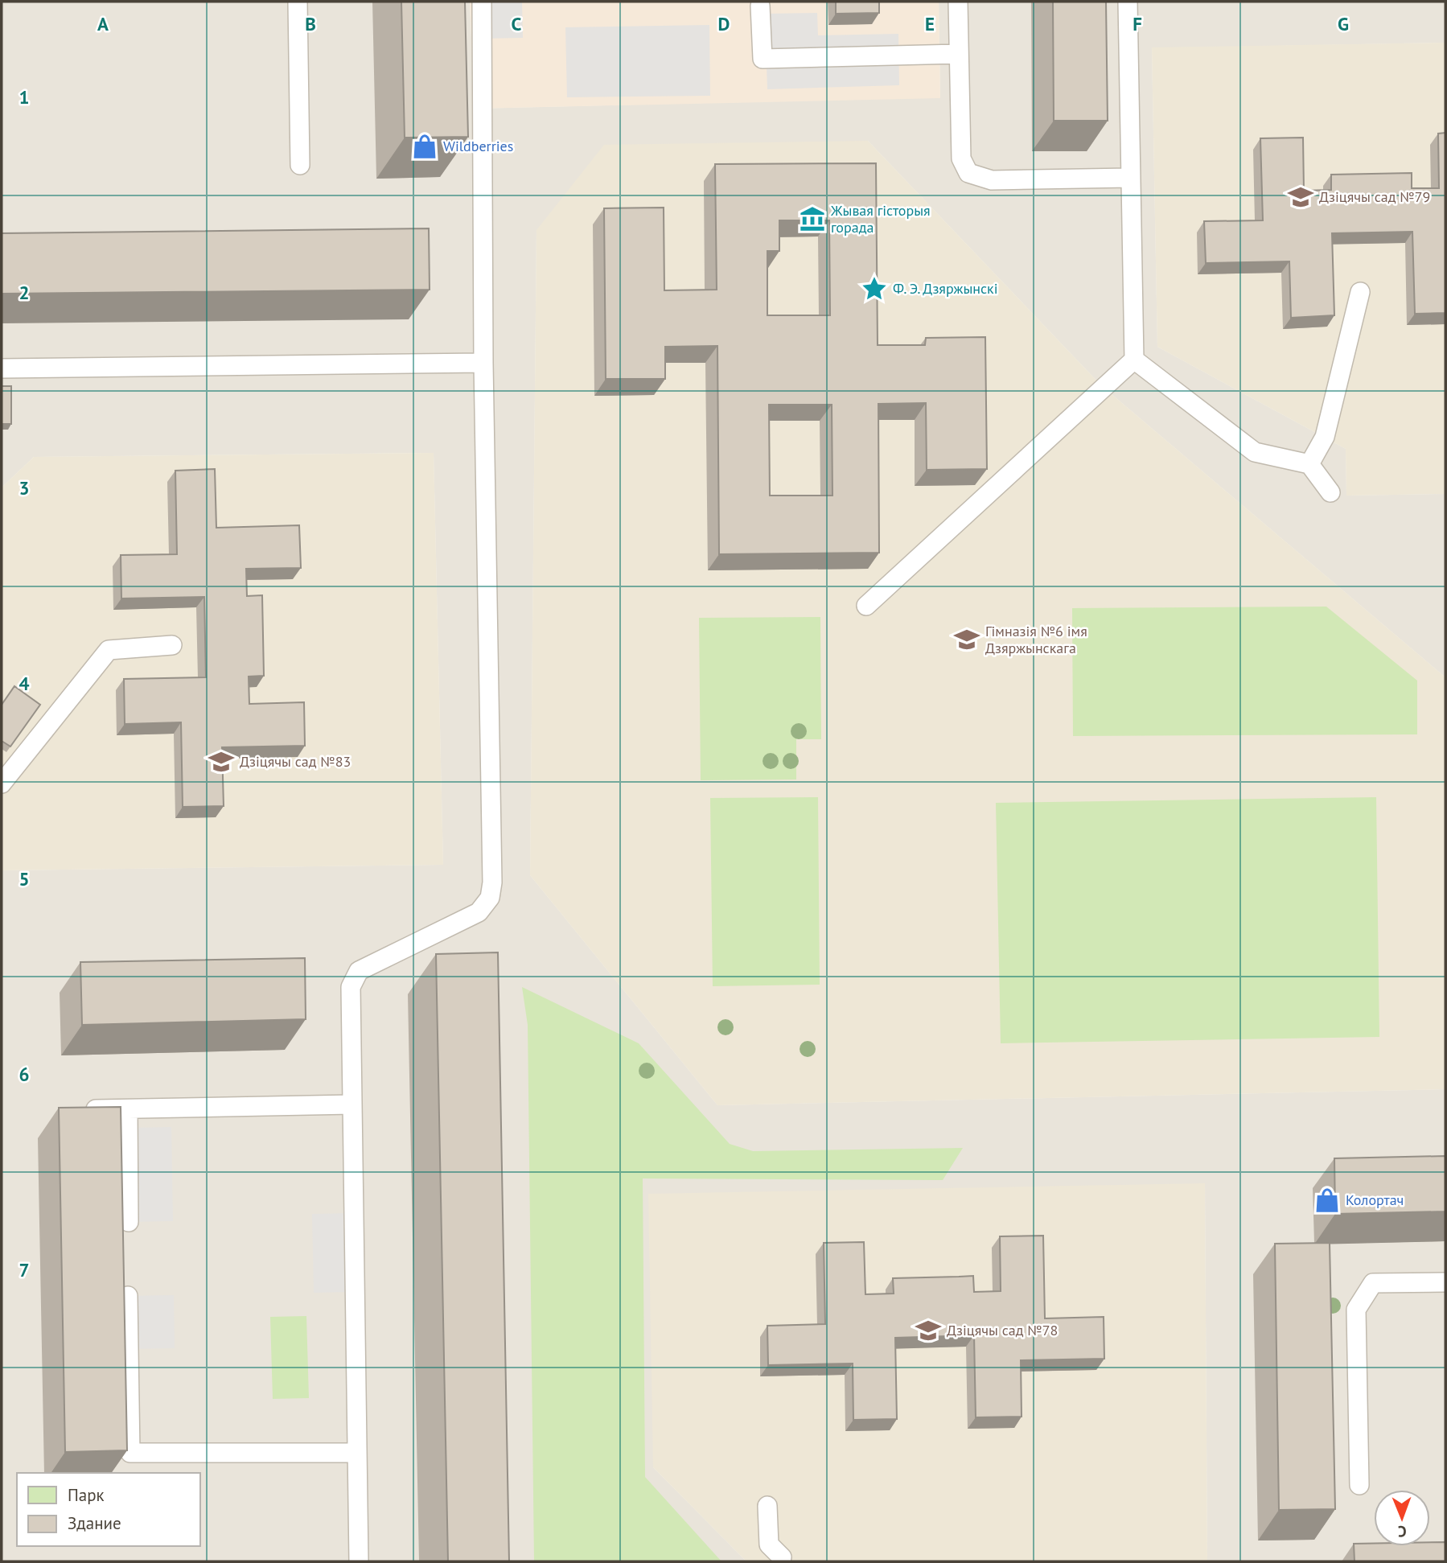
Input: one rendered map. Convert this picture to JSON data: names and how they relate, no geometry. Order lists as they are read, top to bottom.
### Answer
{
  "places": {
    "shop": ["Wildberries", "Колортач"],
    "school or university": [
      "Дзіцячы сад №79",
      "Гімназія №6 імя Дзяржынскага",
      "Дзіцячы сад №83",
      "Дзіцячы сад №78"
    ],
    "museum": ["Жывая гісторыя горада"],
    "place": ["Ф. Э. Дзяржынскі"]
  },
  "legend": ["Парк", "Здание"],
  "north": "bottom",
  "grid": {
    "columns": [
      "A",
      "B",
      "C",
      "D",
      "E",
      "F",
      "G"
    ],
    "rows": [
      "1",
      "2",
      "3",
      "4",
      "5",
      "6",
      "7"
    ]
  }
}
